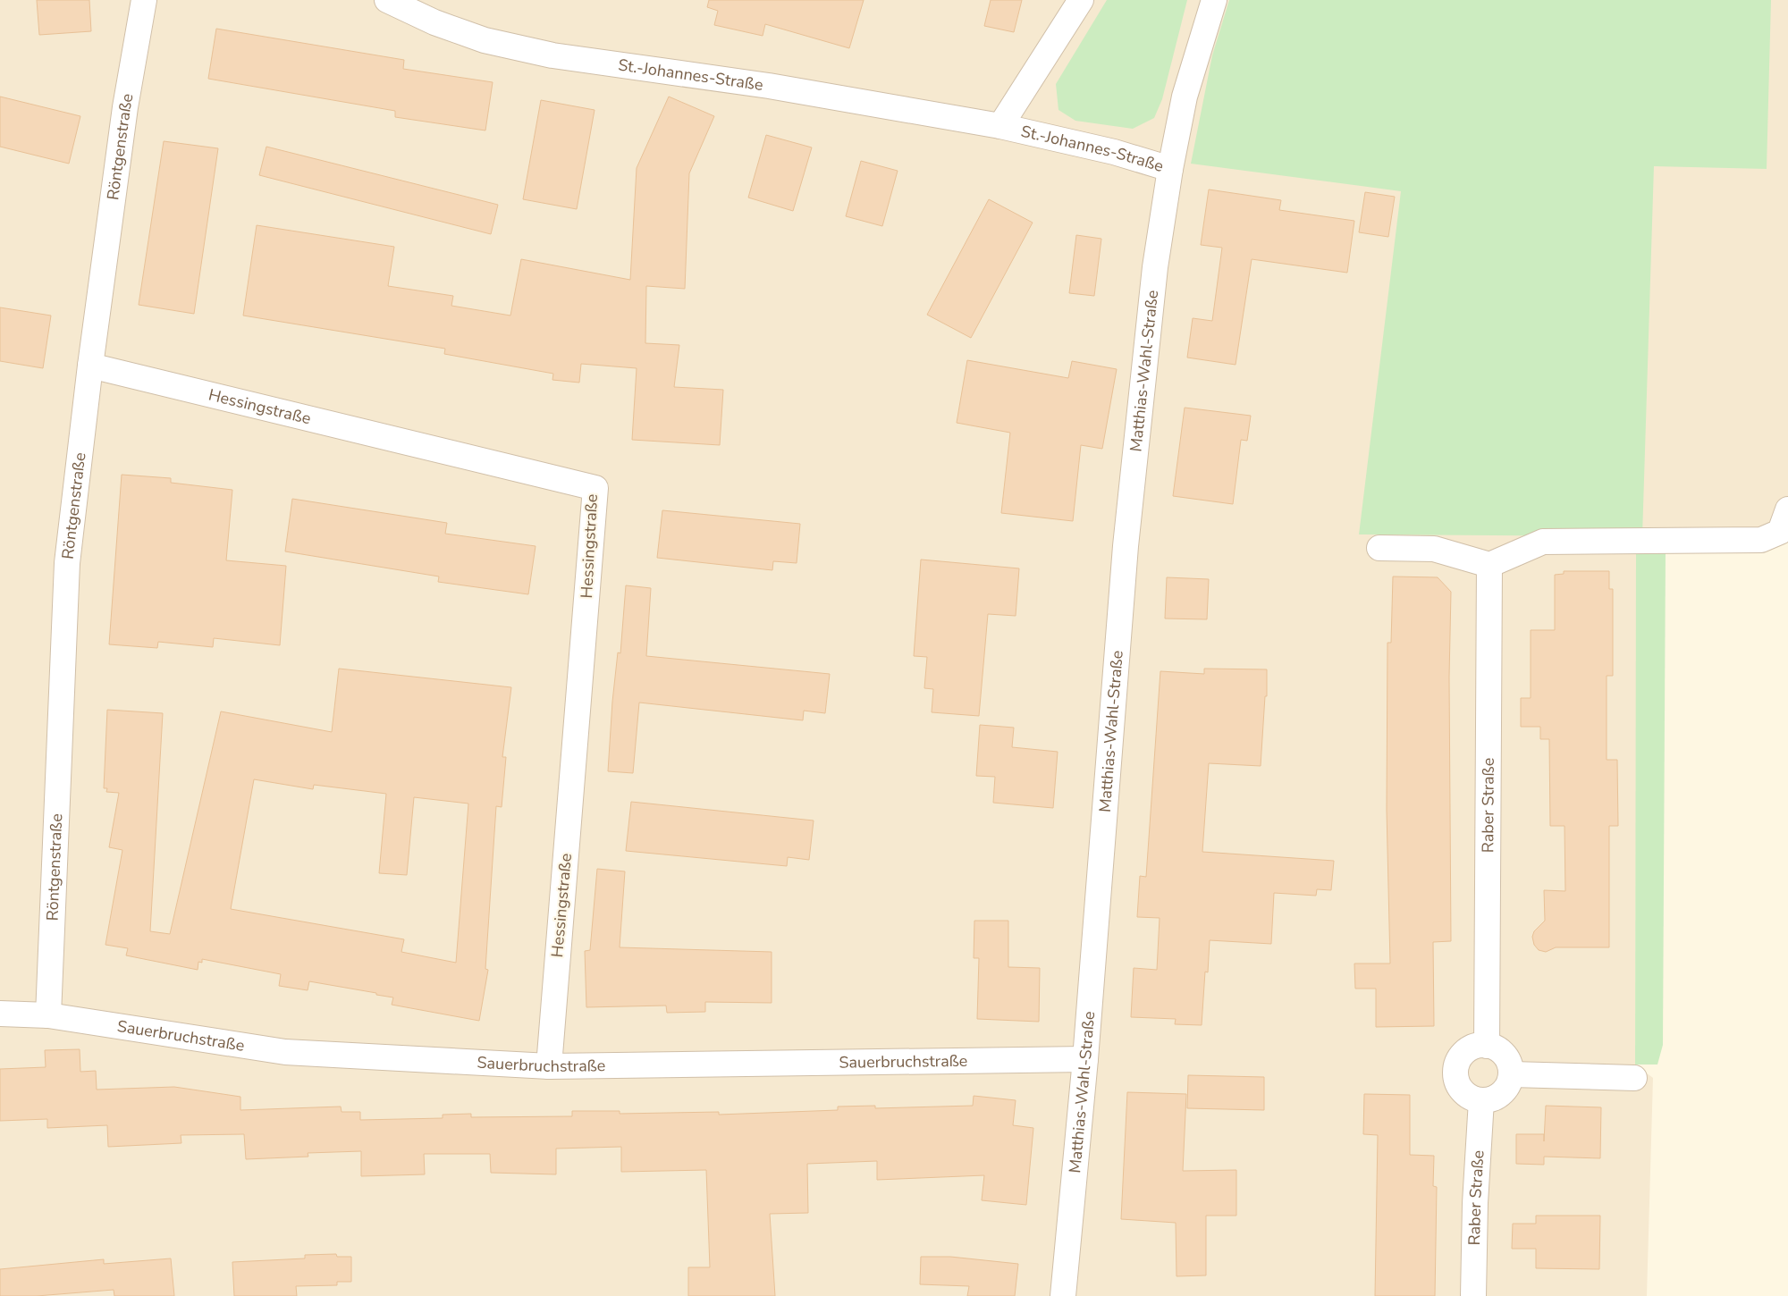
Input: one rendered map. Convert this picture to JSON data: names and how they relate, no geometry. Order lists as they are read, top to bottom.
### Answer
{
  "streets": {
    "street": [
      "St.-Johannes-Straße",
      "Röntgenstraße",
      "Matthias-Wahl-Straße",
      "Hessingstraße",
      "Raber Straße",
      "Sauerbruchstraße"
    ]
  },
  "crossings": [
    ["St.-Johannes-Straße", "Matthias-Wahl-Straße"],
    ["Röntgenstraße", "Hessingstraße"],
    ["Röntgenstraße", "Sauerbruchstraße"],
    ["Matthias-Wahl-Straße", "Sauerbruchstraße"],
    ["Hessingstraße", "Sauerbruchstraße"]
  ]
}
